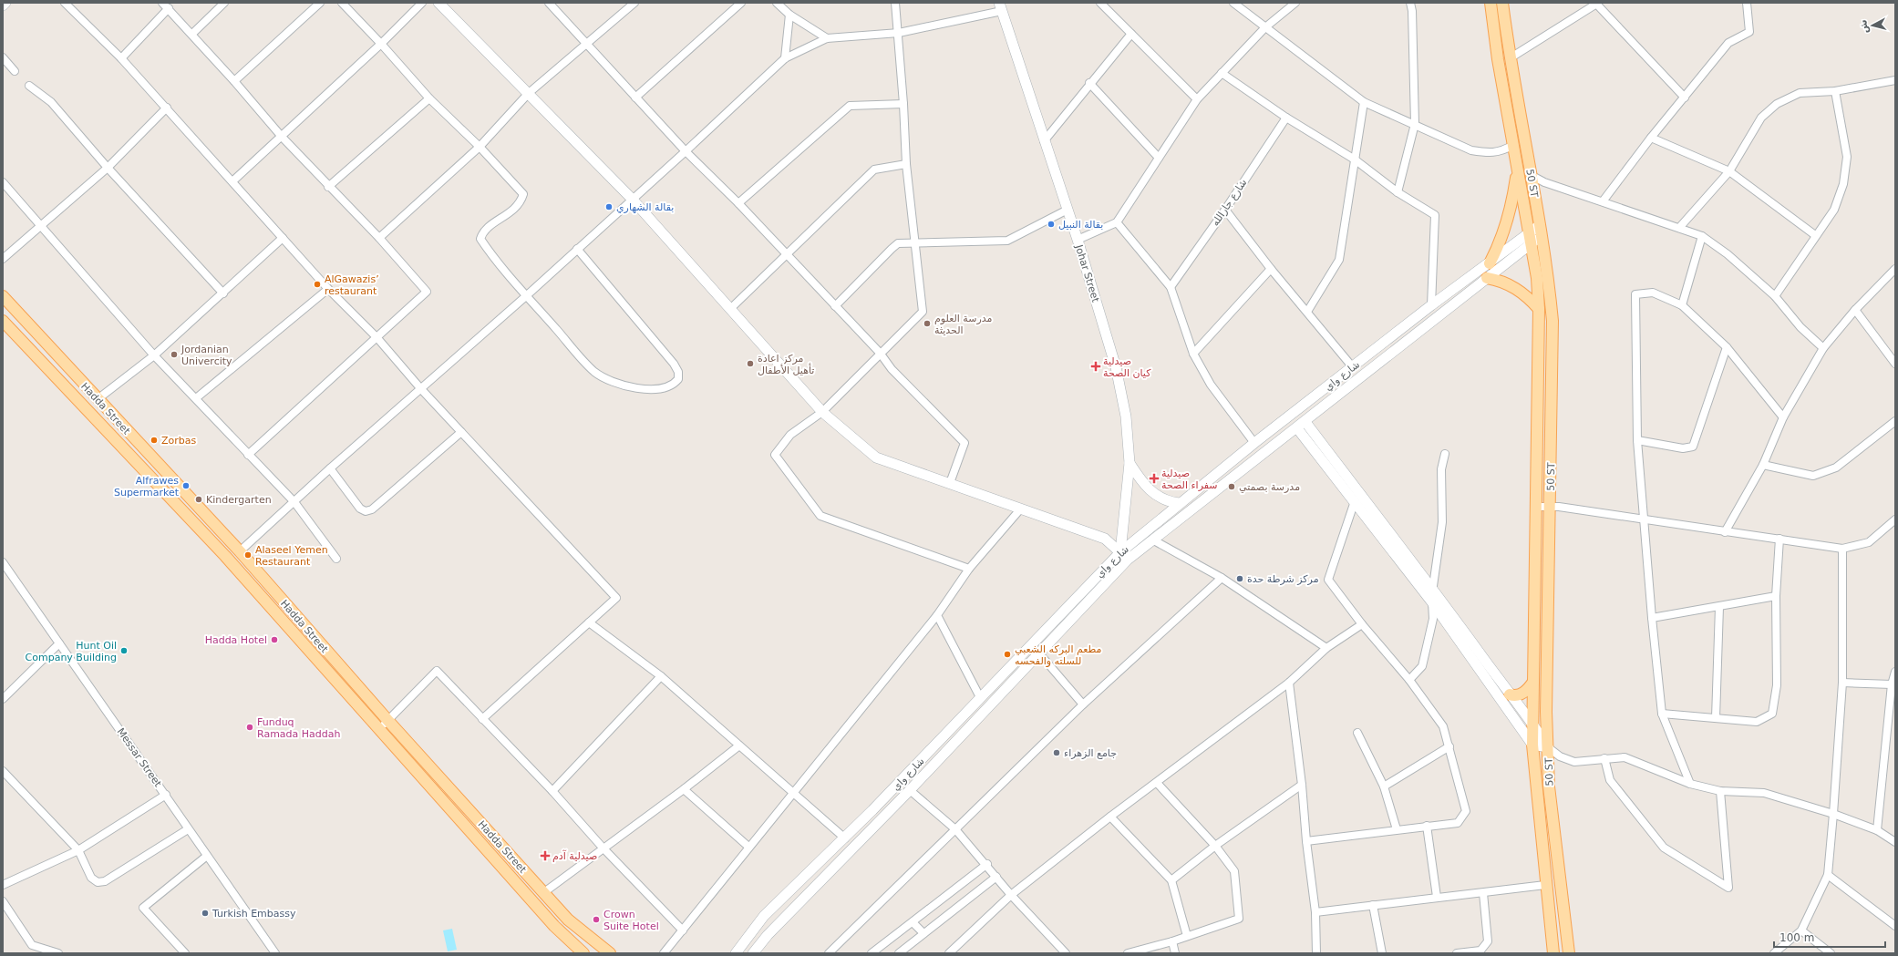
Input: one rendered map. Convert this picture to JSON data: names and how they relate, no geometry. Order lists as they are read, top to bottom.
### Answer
{
  "streets": {
    "main road": ["50 ST", "Hadda Street"],
    "street": [
      "شارع جارالله",
      "Johar Street",
      "شارع واي",
      "Messar Street"
    ]
  },
  "crossings": [
    ["50 ST", "شارع واي"],
    ["Johar Street", "شارع واي"]
  ],
  "places": {
    "other": [
      "بقالة الشهاري",
      "بقالة النبيل",
      "AlGawazis’ restaurant",
      "مدرسة العلوم الحديثة",
      "Jordanian Univercity",
      "مركز اعادة تأهيل الأطفال",
      "Zorbas",
      "Alfrawes Supermarket",
      "مدرسة بصمتي",
      "Kindergarten",
      "Alaseel Yemen Restaurant",
      "مركز شرطة حدة",
      "Hadda Hotel",
      "Hunt Oil Company Building",
      "مطعم البركه الشعبي للسلته والفحسه",
      "Funduq Ramada Haddah",
      "جامع الزهراء",
      "Turkish Embassy",
      "Crown Suite Hotel"
    ],
    "health": ["صيدلية كيان الصحة", "صيدلية سفراء الصحة", "صيدلية آدم"]
  },
  "scale_bar": "100 m",
  "north": "left"
}
